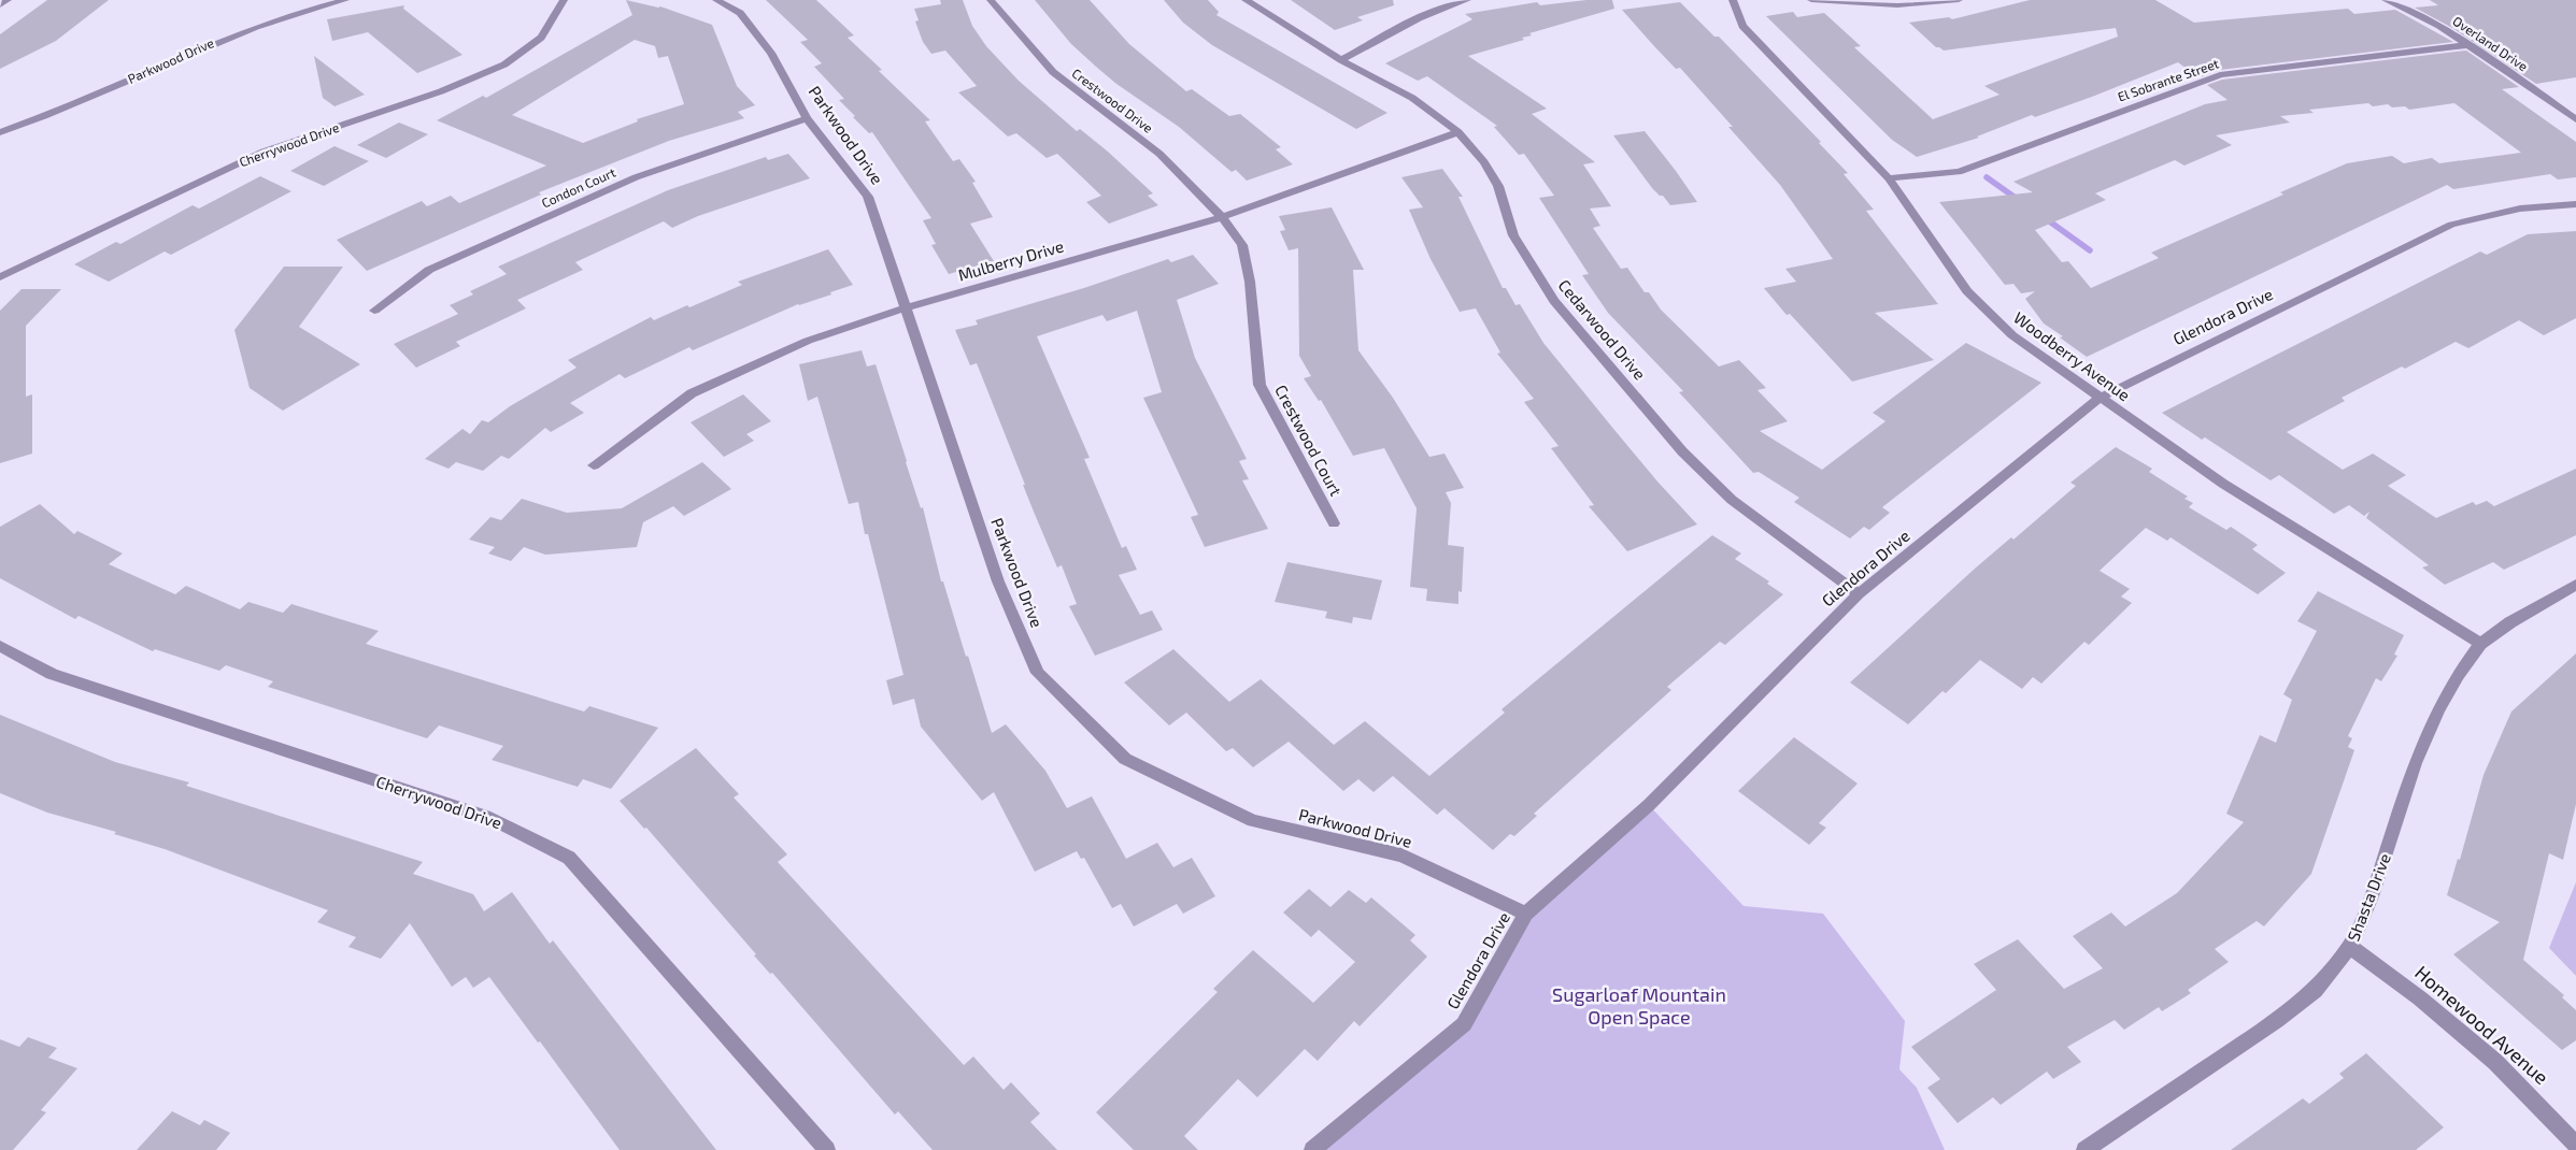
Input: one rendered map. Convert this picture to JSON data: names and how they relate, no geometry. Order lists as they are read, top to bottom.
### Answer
{
  "streets": {
    "street": [
      "Overland Drive",
      "Parkwood Drive",
      "El Sobrante Street",
      "Crestwood Drive",
      "Cherrywood Drive",
      "Condon Court",
      "Mulberry Drive",
      "Glendora Drive",
      "Cedarwood Drive",
      "Woodberry Avenue",
      "Crestwood Court",
      "Shasta Drive",
      "Homewood Avenue"
    ]
  },
  "crossings": [
    ["Overland Drive", "El Sobrante Street"],
    ["Parkwood Drive", "Condon Court"],
    ["Parkwood Drive", "Mulberry Drive"],
    ["Parkwood Drive", "Glendora Drive"],
    ["El Sobrante Street", "Woodberry Avenue"],
    ["Crestwood Drive", "Mulberry Drive"],
    ["Crestwood Drive", "Crestwood Court"],
    ["Mulberry Drive", "Cedarwood Drive"],
    ["Mulberry Drive", "Crestwood Court"],
    ["Glendora Drive", "Cedarwood Drive"],
    ["Glendora Drive", "Woodberry Avenue"],
    ["Woodberry Avenue", "Shasta Drive"],
    ["Shasta Drive", "Homewood Avenue"]
  ],
  "parks": ["Sugarloaf Mountain Open Space"]
}
